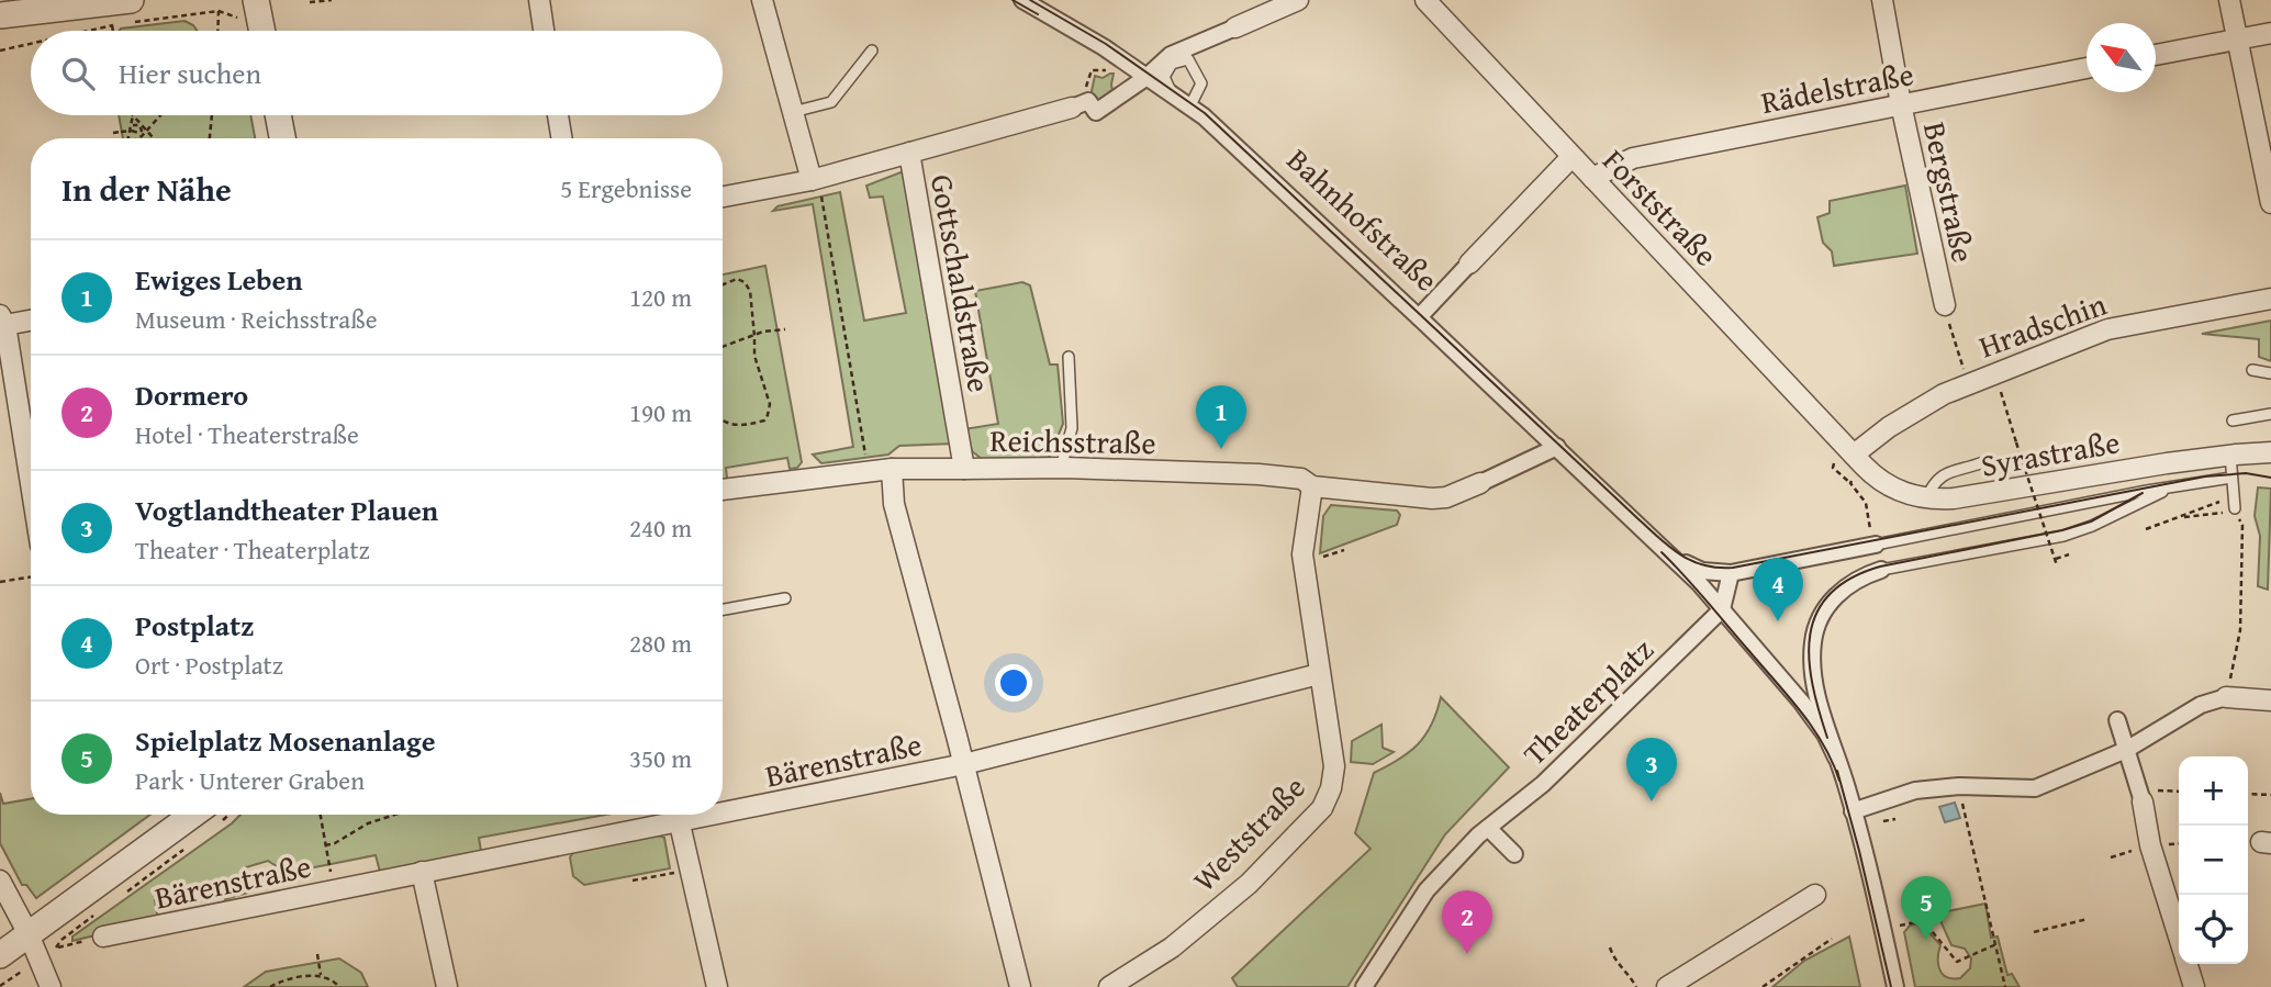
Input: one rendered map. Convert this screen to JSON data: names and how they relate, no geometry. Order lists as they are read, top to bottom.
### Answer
{
  "streets": {
    "street": [
      "Rädelstraße",
      "Bergstraße",
      "Forststraße",
      "Bahnhofstraße",
      "Gottschaldstraße",
      "Hradschin",
      "Reichsstraße",
      "Syrastraße",
      "Theaterplatz",
      "Bärenstraße",
      "Weststraße"
    ]
  },
  "crossings": [
    ["Rädelstraße", "Bergstraße"],
    ["Rädelstraße", "Forststraße"],
    ["Forststraße", "Hradschin"],
    ["Forststraße", "Syrastraße"],
    ["Bahnhofstraße", "Reichsstraße"],
    ["Gottschaldstraße", "Reichsstraße"],
    ["Hradschin", "Syrastraße"],
    ["Reichsstraße", "Weststraße"],
    ["Bärenstraße", "Weststraße"]
  ],
  "north": "top left",
  "page": {
    "search": "Hier suchen",
    "heading": ["In der Nähe", "5 Ergebnisse"],
    "list": [
      {
        "mark": "1",
        "name": "Ewiges Leben",
        "note": "Museum · Reichsstraße",
        "value": "120 m"
      },
      {
        "mark": "2",
        "name": "Dormero",
        "note": "Hotel · Theaterstraße",
        "value": "190 m"
      },
      {
        "mark": "3",
        "name": "Vogtlandtheater Plauen",
        "note": "Theater · Theaterplatz",
        "value": "240 m"
      },
      {
        "mark": "4",
        "name": "Postplatz",
        "note": "Ort · Postplatz",
        "value": "280 m"
      },
      {
        "mark": "5",
        "name": "Spielplatz Mosenanlage",
        "note": "Park · Unterer Graben",
        "value": "350 m"
      }
    ],
    "pins": [
      "1",
      "4",
      "3",
      "5",
      "2"
    ],
    "map_buttons": ["+", "−"]
  }
}
